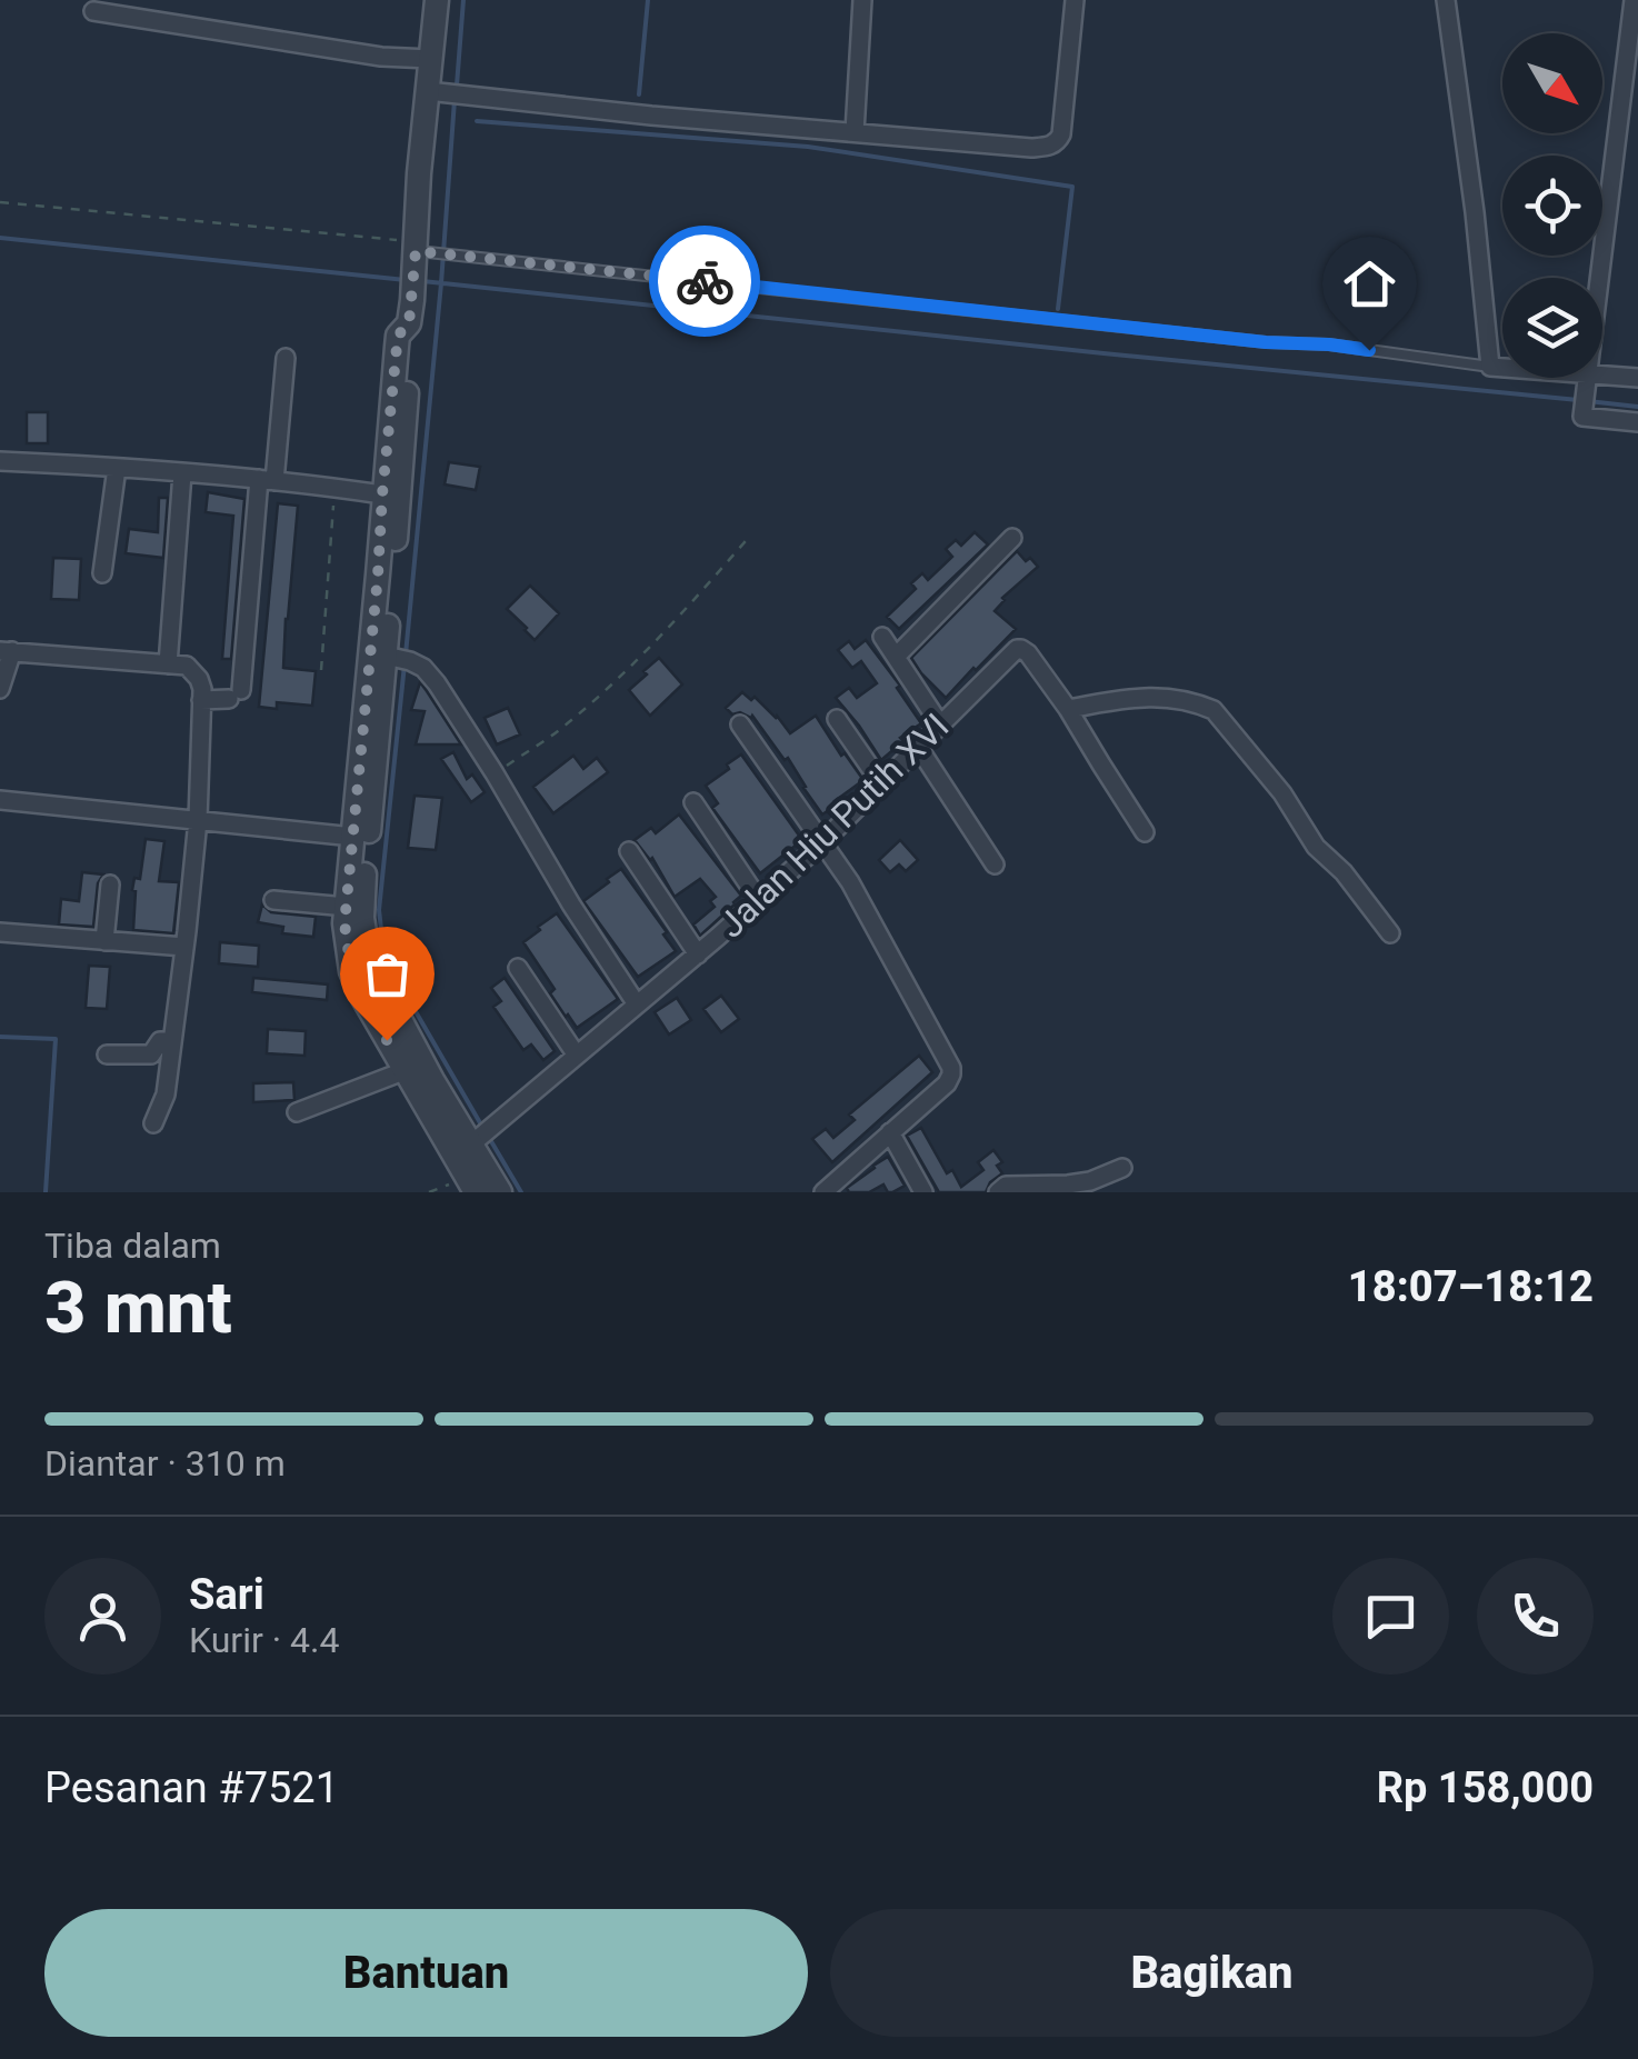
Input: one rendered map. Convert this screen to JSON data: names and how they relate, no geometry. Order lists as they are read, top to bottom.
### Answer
{
  "streets": {
    "street": ["Jalan Hiu Putih XVI"]
  },
  "north": "bottom right",
  "page": {
    "heading": ["3 mnt", "Tiba dalam", "18:07–18:12"],
    "panel": [
      "Sari",
      "Kurir · 4.4",
      "Pesanan #7521",
      "Rp 158,000"
    ],
    "bar": "Diantar · 310 m",
    "buttons": ["Bantuan", "Bagikan"]
  }
}
